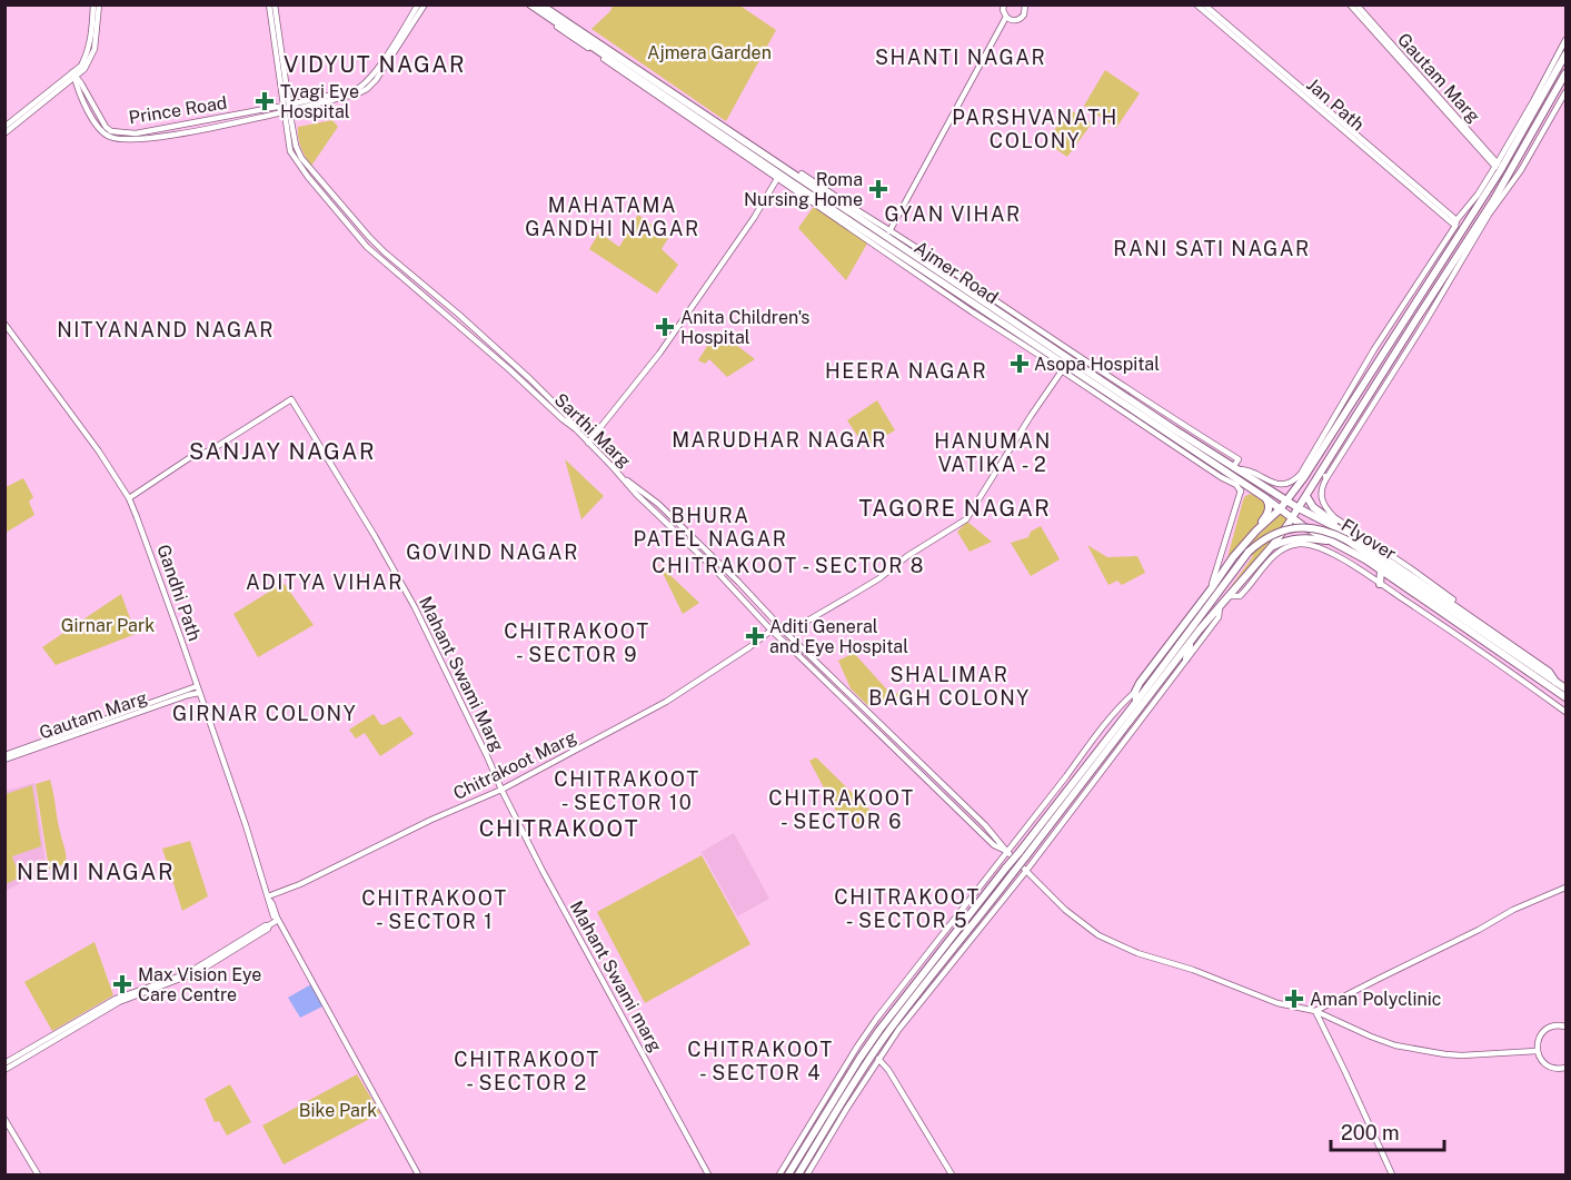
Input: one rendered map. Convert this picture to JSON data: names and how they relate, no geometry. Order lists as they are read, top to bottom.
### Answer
{
  "streets": {
    "highway": ["Ajmer Road", "Flyover"],
    "street": [
      "Gautam Marg",
      "Jan Path",
      "Prince Road",
      "Sarthi Marg",
      "Gandhi Path",
      "Mahant Swami Marg",
      "Chitrakoot Marg",
      "Mahant Swami marg"
    ]
  },
  "crossings": [
    ["Prince Road", "Sarthi Marg"],
    ["Sarthi Marg", "Chitrakoot Marg"],
    ["Gandhi Path", "Mahant Swami Marg"],
    ["Gandhi Path", "Chitrakoot Marg"],
    ["Mahant Swami Marg", "Chitrakoot Marg"],
    ["Mahant Swami Marg", "Mahant Swami marg"],
    ["Chitrakoot Marg", "Mahant Swami marg"]
  ],
  "districts": [
    "SHANTI NAGAR",
    "VIDYUT NAGAR",
    "PARSHVANATH COLONY",
    "MAHATAMA GANDHI NAGAR",
    "GYAN VIHAR",
    "RANI SATI NAGAR",
    "NITYANAND NAGAR",
    "HEERA NAGAR",
    "MARUDHAR NAGAR",
    "HANUMAN VATIKA - 2",
    "SANJAY NAGAR",
    "TAGORE NAGAR",
    "BHURA PATEL NAGAR",
    "GOVIND NAGAR",
    "CHITRAKOOT - SECTOR 8",
    "ADITYA VIHAR",
    "CHITRAKOOT - SECTOR 9",
    "SHALIMAR BAGH COLONY",
    "GIRNAR COLONY",
    "CHITRAKOOT - SECTOR 10",
    "CHITRAKOOT - SECTOR 6",
    "CHITRAKOOT",
    "NEMI NAGAR",
    "CHITRAKOOT - SECTOR 5",
    "CHITRAKOOT - SECTOR 1",
    "CHITRAKOOT - SECTOR 4",
    "CHITRAKOOT - SECTOR 2"
  ],
  "parks": ["Ajmera Garden", "Girnar Park", "Bike Park"],
  "places": {
    "health": [
      "Tyagi Eye Hospital",
      "Roma Nursing Home",
      "Anita Children's Hospital",
      "Asopa Hospital",
      "Aditi General and Eye Hospital",
      "Max Vision Eye Care Centre",
      "Aman Polyclinic"
    ]
  },
  "scale_bar": "200 m"
}
